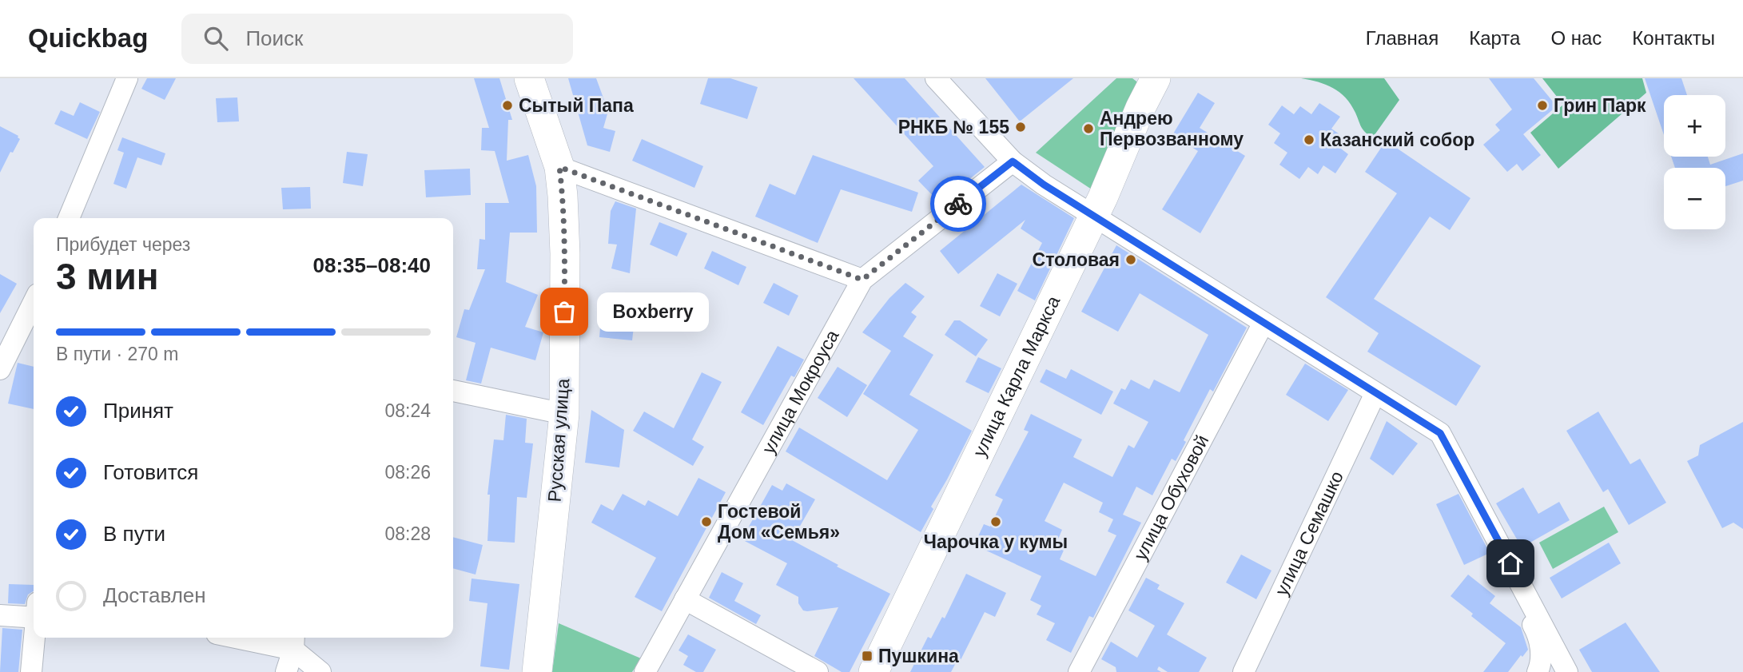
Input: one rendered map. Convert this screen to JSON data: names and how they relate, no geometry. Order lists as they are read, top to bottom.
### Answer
{
  "streets": {
    "main road": ["улица Карла Маркса", "Русская улица"],
    "street": ["улица Мокроуса", "улица Обуховой", "улица Семашко"]
  },
  "places": {
    "other": [
      "Сытый Папа",
      "Грин Парк",
      "РНКБ № 155",
      "Андрею Первозванному",
      "Казанский собор",
      "Столовая",
      "Boxberry",
      "Гостевой Дом «Семья»",
      "Чарочка у кумы"
    ],
    "transit": ["Пушкина"]
  },
  "page": {
    "header": "Quickbag",
    "search": "Поиск",
    "nav": [
      "Главная",
      "Карта",
      "О нас",
      "Контакты"
    ],
    "map_buttons": ["+", "−"],
    "heading": ["3 мин", "Прибудет через", "08:35–08:40"],
    "bubble": "Boxberry",
    "bar": "В пути · 270 m",
    "list": [
      ["Принят", "08:24"],
      ["Готовится", "08:26"],
      ["В пути", "08:28"],
      "Доставлен"
    ]
  }
}
